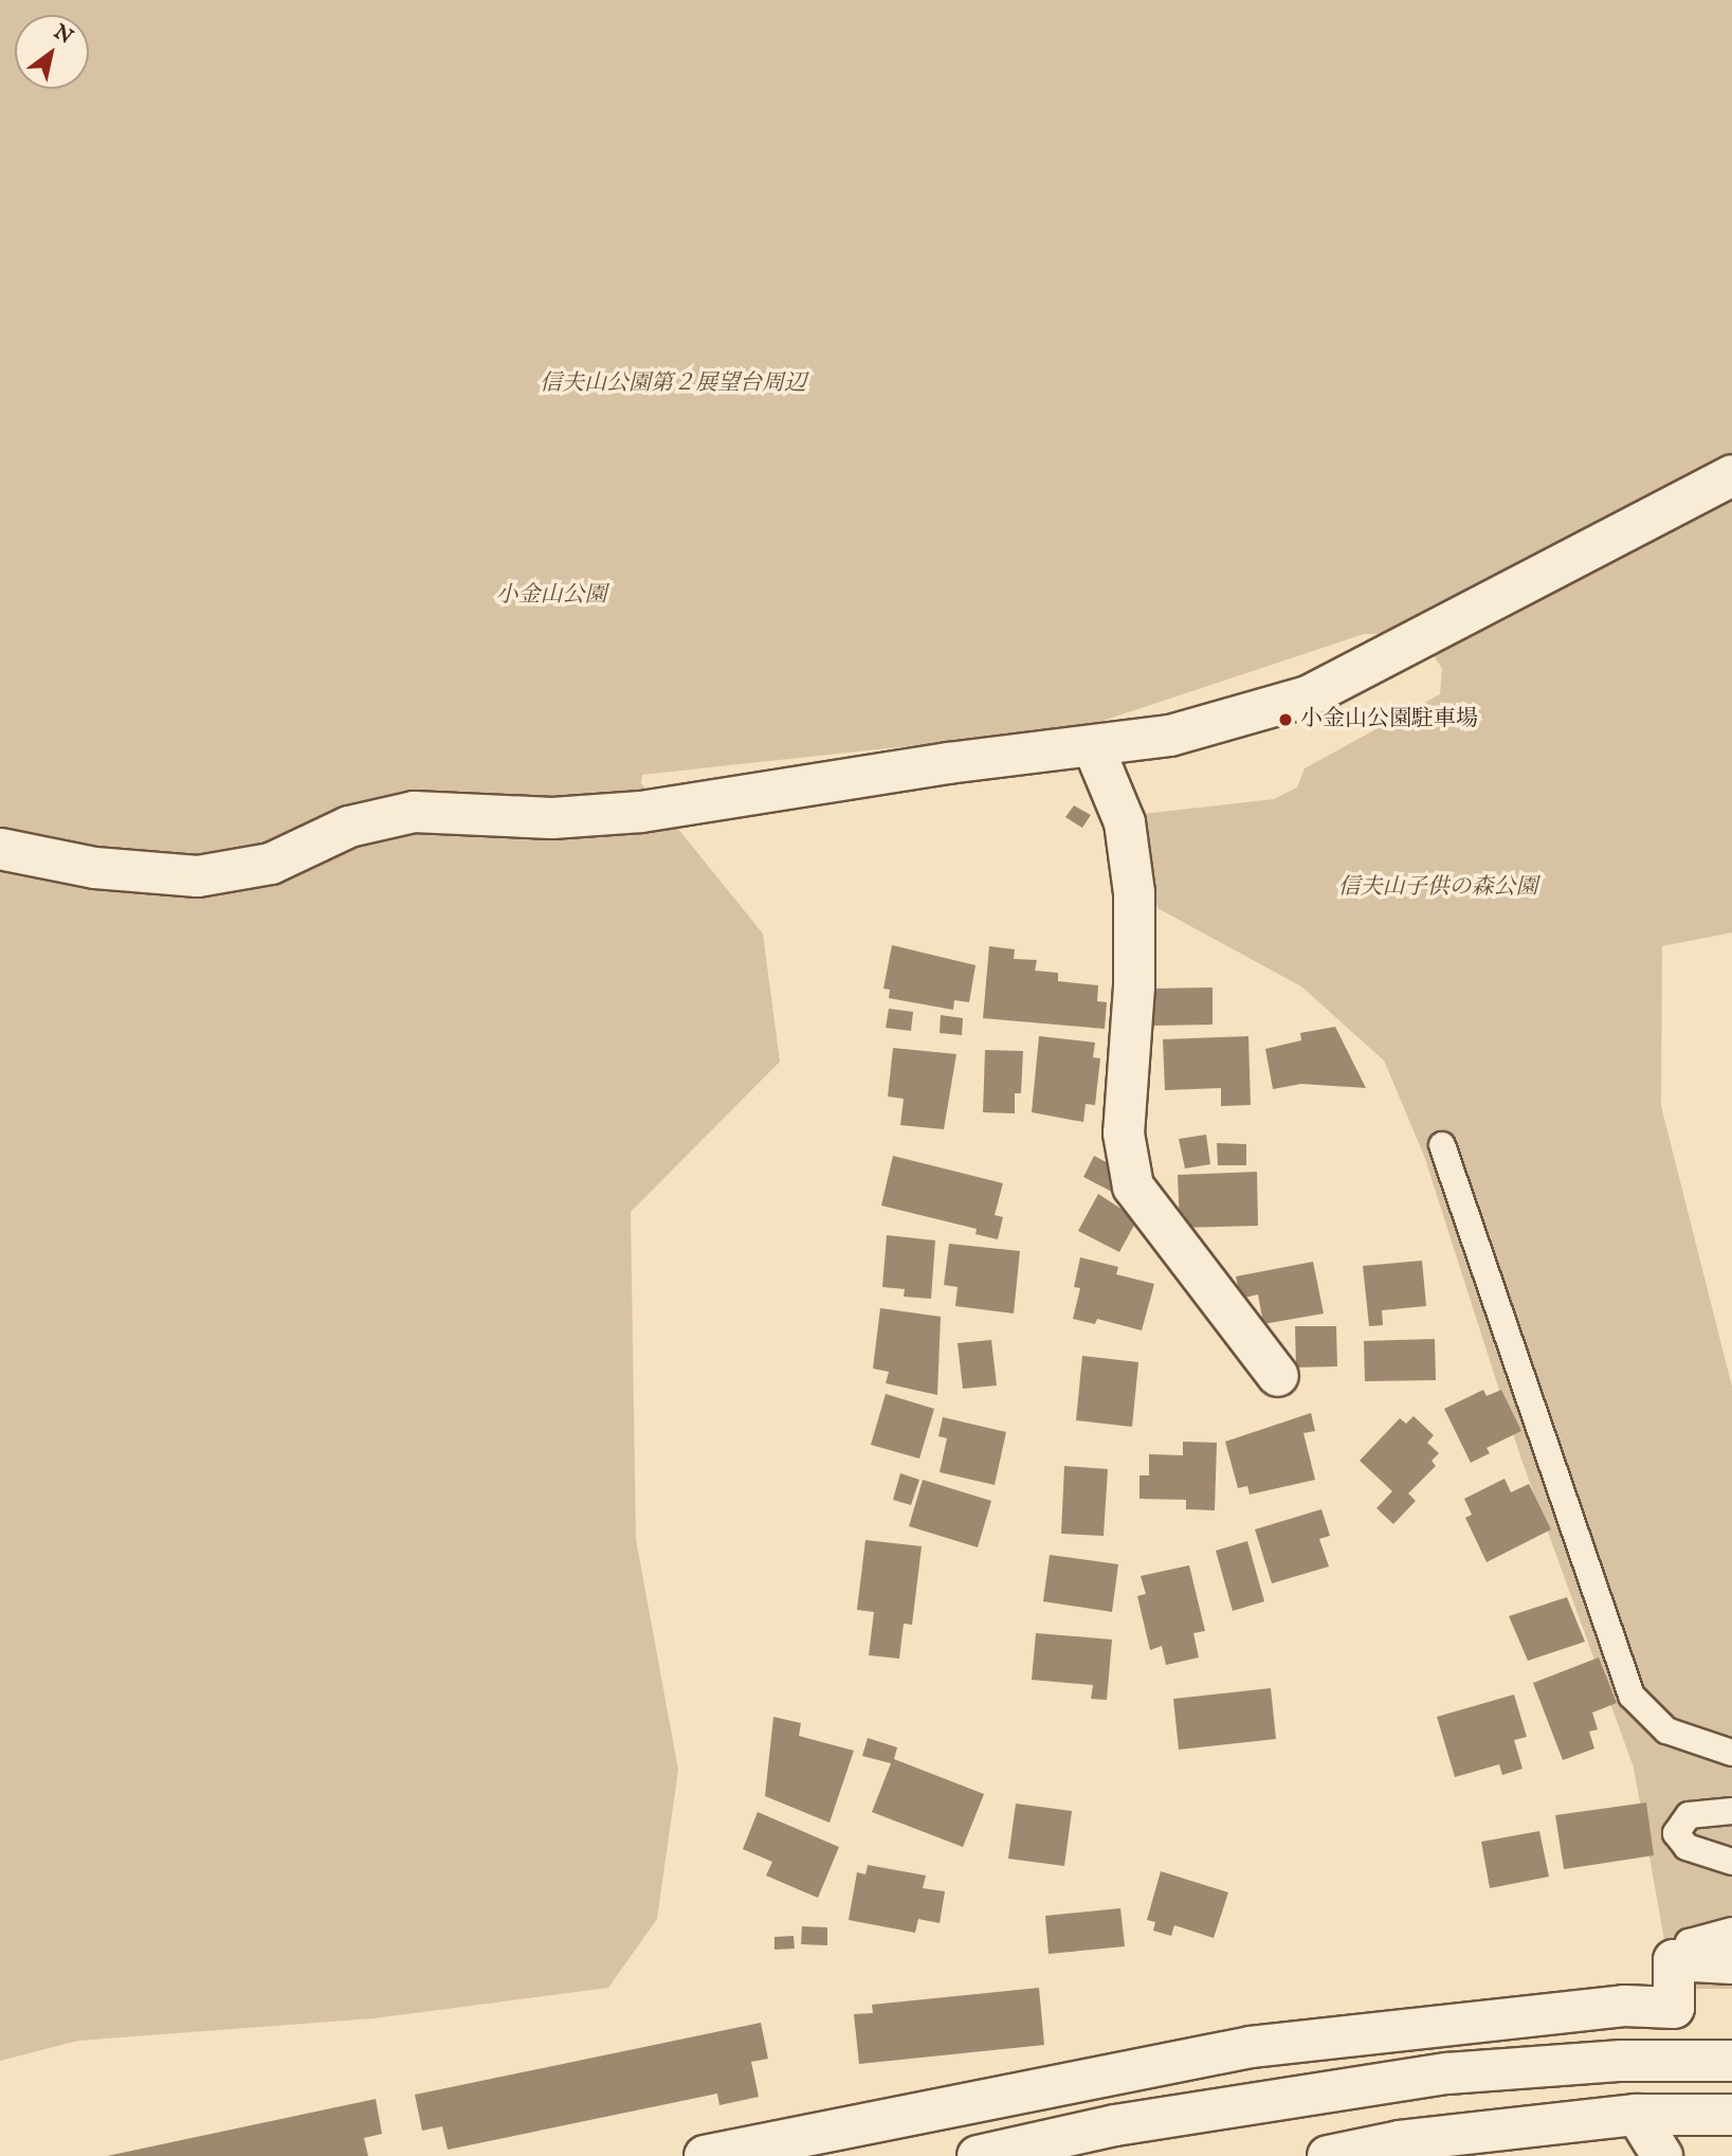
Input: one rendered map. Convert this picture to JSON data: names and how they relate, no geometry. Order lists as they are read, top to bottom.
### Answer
{
  "parks": ["信夫山公園第２展望台周辺", "小金山公園", "信夫山子供の森公園"],
  "places": ["小金山公園駐車場"],
  "north": "top right"
}
